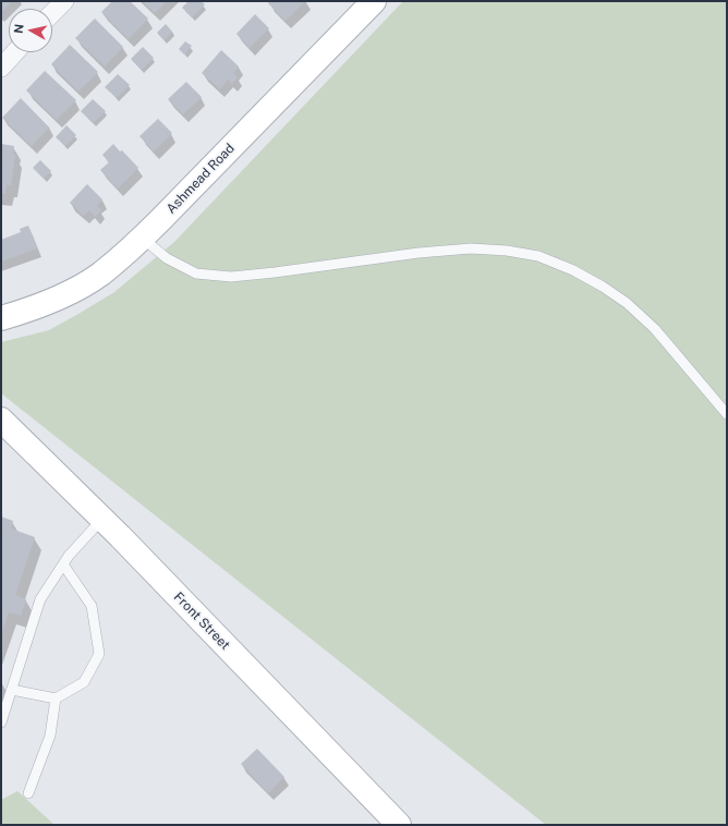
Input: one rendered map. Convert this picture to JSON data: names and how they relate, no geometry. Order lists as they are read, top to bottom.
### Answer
{
  "streets": {
    "street": ["Ashmead Road", "Front Street"]
  },
  "north": "left"
}
